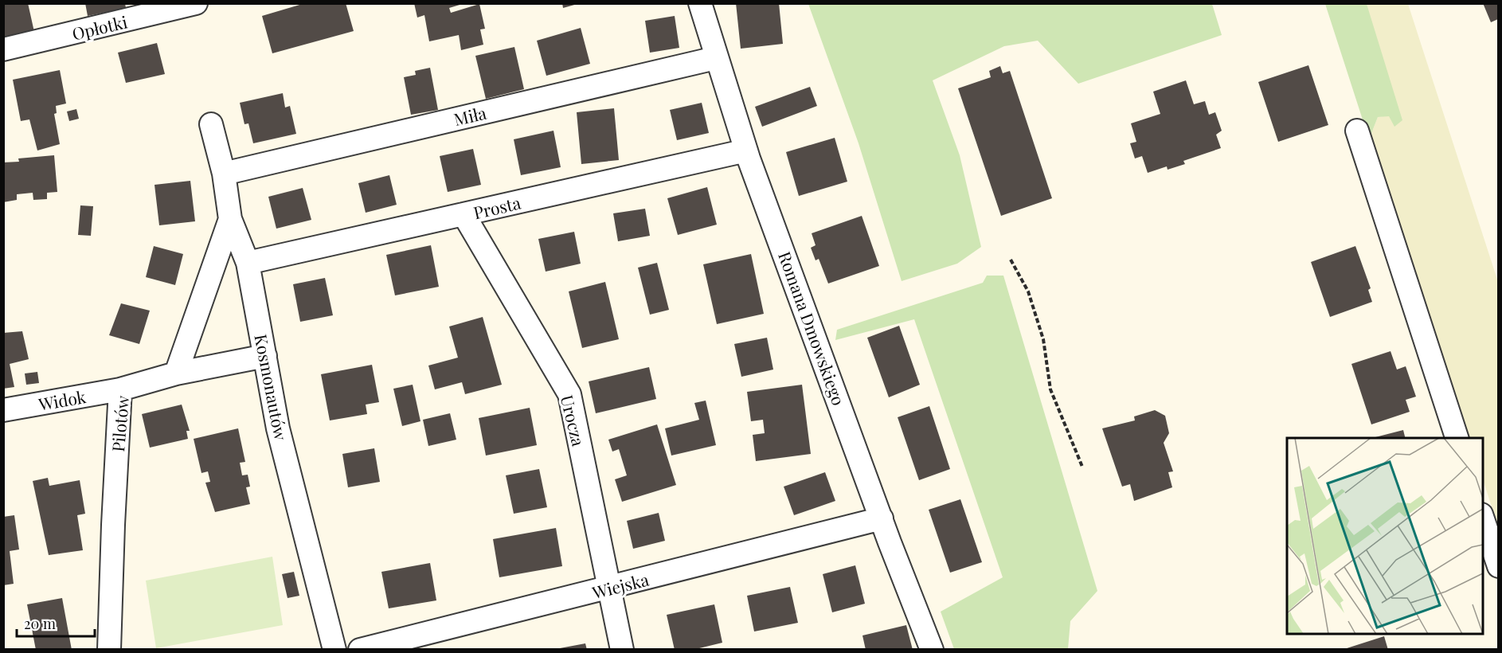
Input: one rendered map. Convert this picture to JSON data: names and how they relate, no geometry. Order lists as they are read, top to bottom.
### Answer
{
  "streets": {
    "street": [
      "Opłotki",
      "Miła",
      "Prosta",
      "Romana Dmowskiego",
      "Kosmonautów",
      "Widok",
      "Urocza",
      "Pilotów",
      "Wiejska"
    ]
  },
  "crossings": [
    ["Miła", "Romana Dmowskiego"],
    ["Miła", "Kosmonautów"],
    ["Prosta", "Romana Dmowskiego"],
    ["Prosta", "Kosmonautów"],
    ["Prosta", "Urocza"],
    ["Romana Dmowskiego", "Wiejska"],
    ["Widok", "Pilotów"],
    ["Urocza", "Wiejska"]
  ],
  "scale_bar": "20 m"
}
